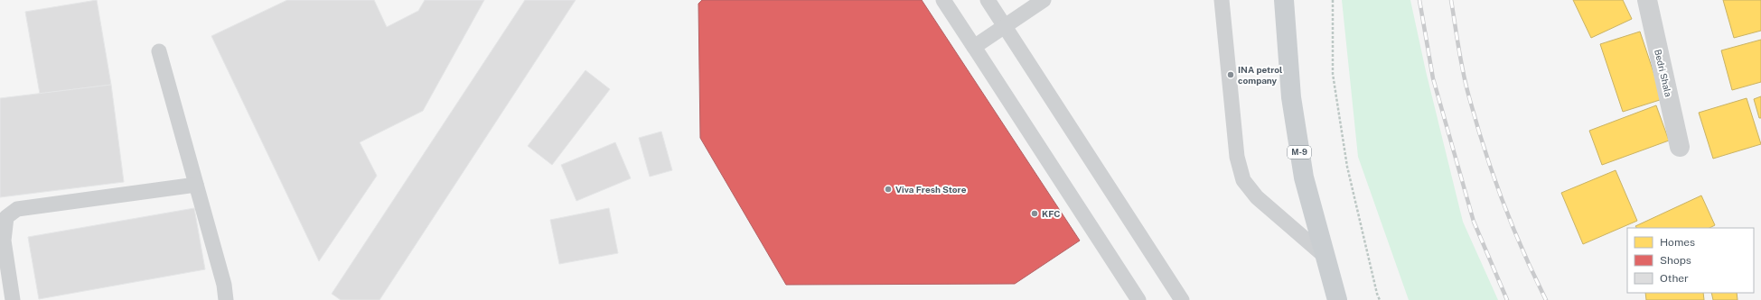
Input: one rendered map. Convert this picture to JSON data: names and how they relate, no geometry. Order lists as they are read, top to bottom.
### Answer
{
  "streets": {
    "main road": ["M-9"],
    "street": ["Bedri Shala"]
  },
  "places": ["INA petrol company", "Viva Fresh Store", "KFC"],
  "legend": ["Homes", "Shops", "Other"]
}
